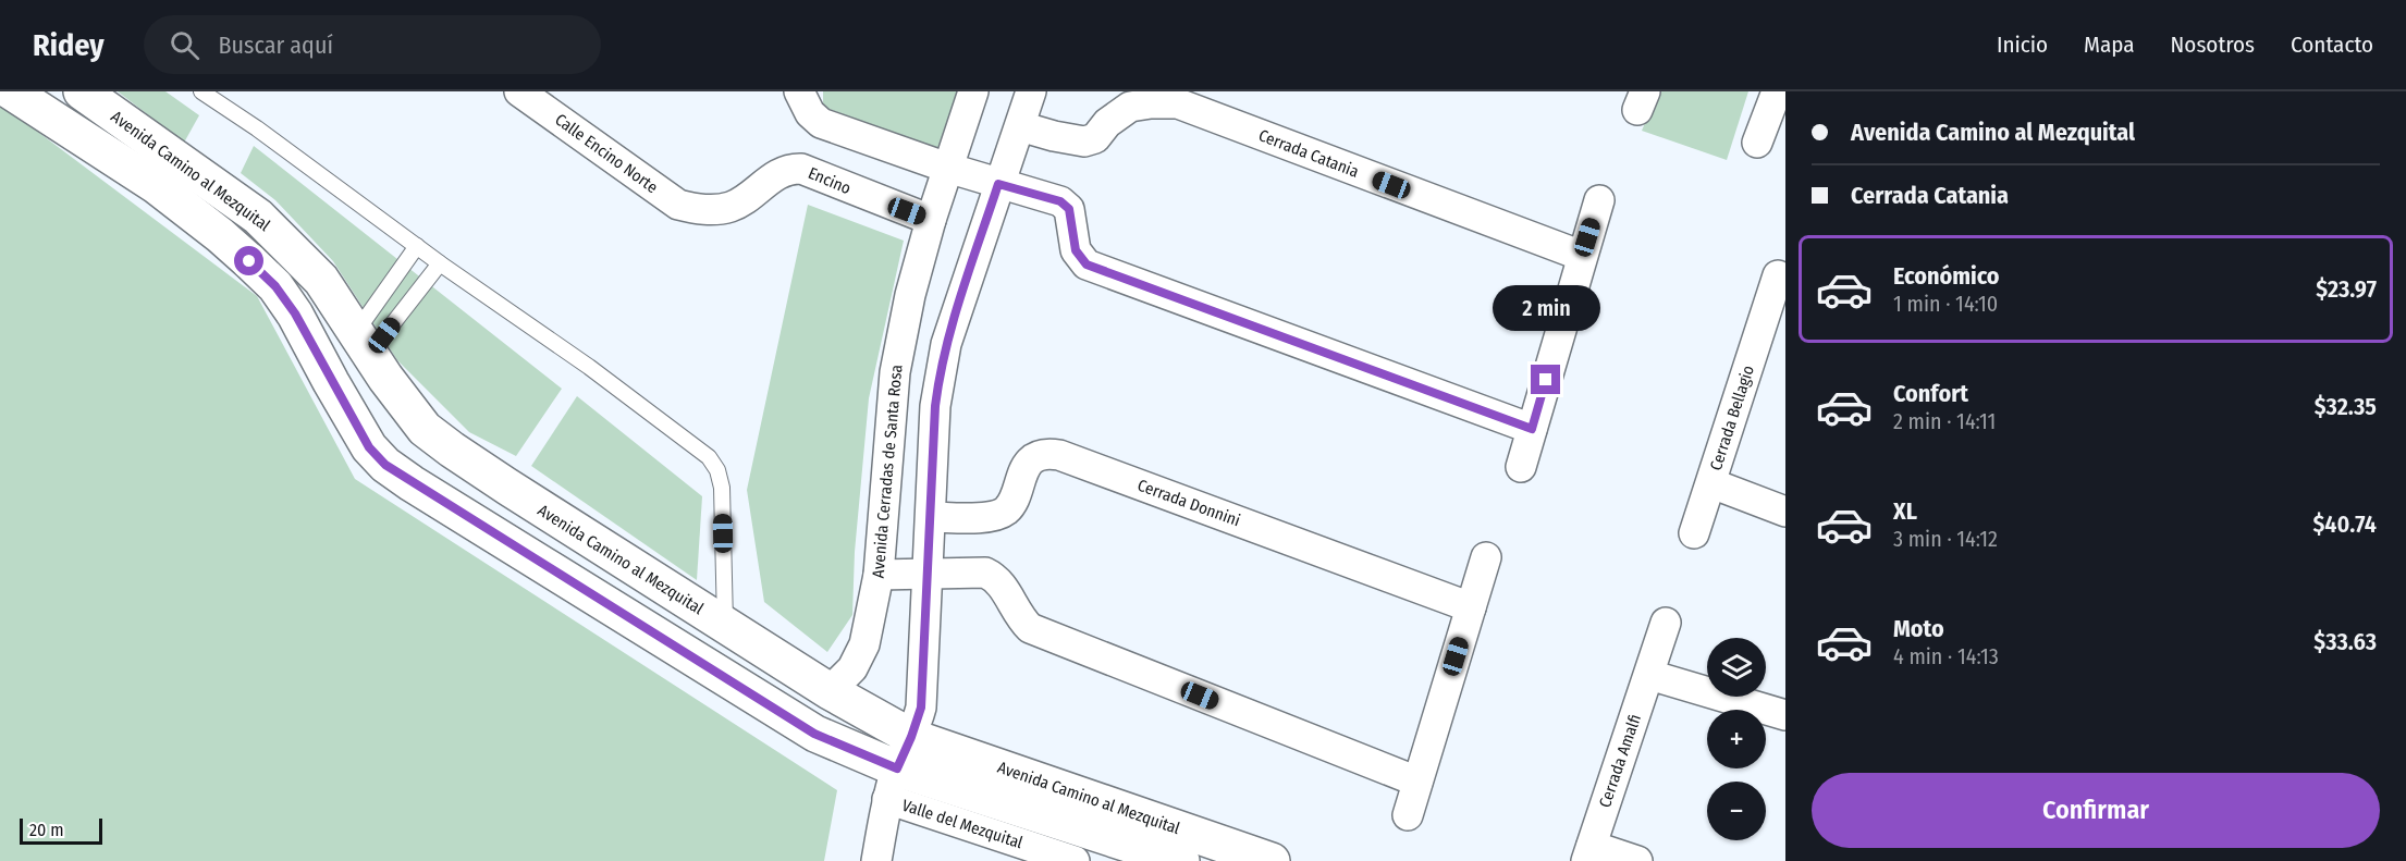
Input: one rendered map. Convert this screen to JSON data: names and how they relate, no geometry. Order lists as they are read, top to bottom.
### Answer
{
  "streets": {
    "main road": ["Avenida Camino al Mezquital"],
    "street": [
      "Calle Encino Norte",
      "Cerrada Catania",
      "Encino",
      "Cerrada Bellagio",
      "Avenida Cerradas de Santa Rosa",
      "Cerrada Donnini",
      "Cerrada Amalfi",
      "Valle del Mezquital"
    ]
  },
  "crossings": [
    ["Calle Encino Norte", "Encino"],
    ["Avenida Camino al Mezquital", "Avenida Cerradas de Santa Rosa"],
    ["Avenida Camino al Mezquital", "Valle del Mezquital"],
    ["Encino", "Avenida Cerradas de Santa Rosa"]
  ],
  "scale_bar": "20 m",
  "page": {
    "header": "Ridey",
    "search": "Buscar aquí",
    "nav": [
      "Inicio",
      "Mapa",
      "Nosotros",
      "Contacto"
    ],
    "banner": ["Avenida Camino al Mezquital", "Cerrada Catania"],
    "list": [
      {
        "name": "Económico",
        "note": "1 min · 14:10",
        "value": "$23.97"
      },
      {
        "name": "Confort",
        "note": "2 min · 14:11",
        "value": "$32.35"
      },
      {
        "name": "XL",
        "note": "3 min · 14:12",
        "value": "$40.74"
      },
      {
        "name": "Moto",
        "note": "4 min · 14:13",
        "value": "$33.63"
      }
    ],
    "bubble": "2 min",
    "map_buttons": ["+", "−"],
    "buttons": "Confirmar",
    "scale": "20 m"
  }
}
